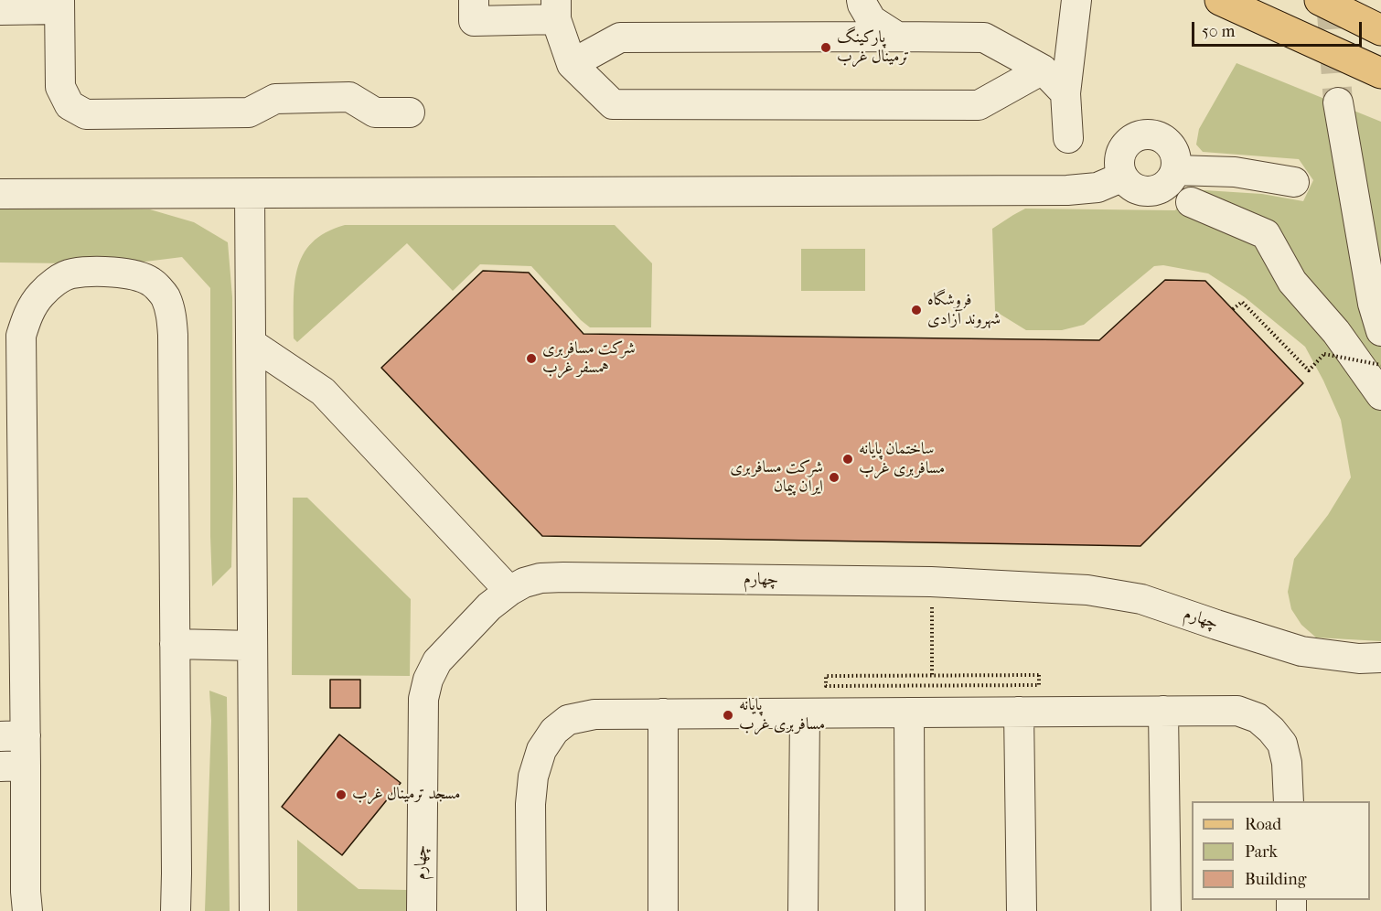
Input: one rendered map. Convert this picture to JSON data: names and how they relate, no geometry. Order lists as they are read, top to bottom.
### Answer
{
  "streets": {
    "lane": ["چهارم"]
  },
  "places": [
    "پارکینگ ترمینال غرب",
    "فروشگاه شهروند آزادی",
    "شرکت مسافربری همسفر غرب",
    "ساختمان پایانه مسافربری غرب",
    "شرکت مسافربری ایران پیمان",
    "پایانه مسافربری غرب",
    "مسجد ترمینال غرب"
  ],
  "legend": ["Road", "Park", "Building"],
  "scale_bar": "50 m"
}
